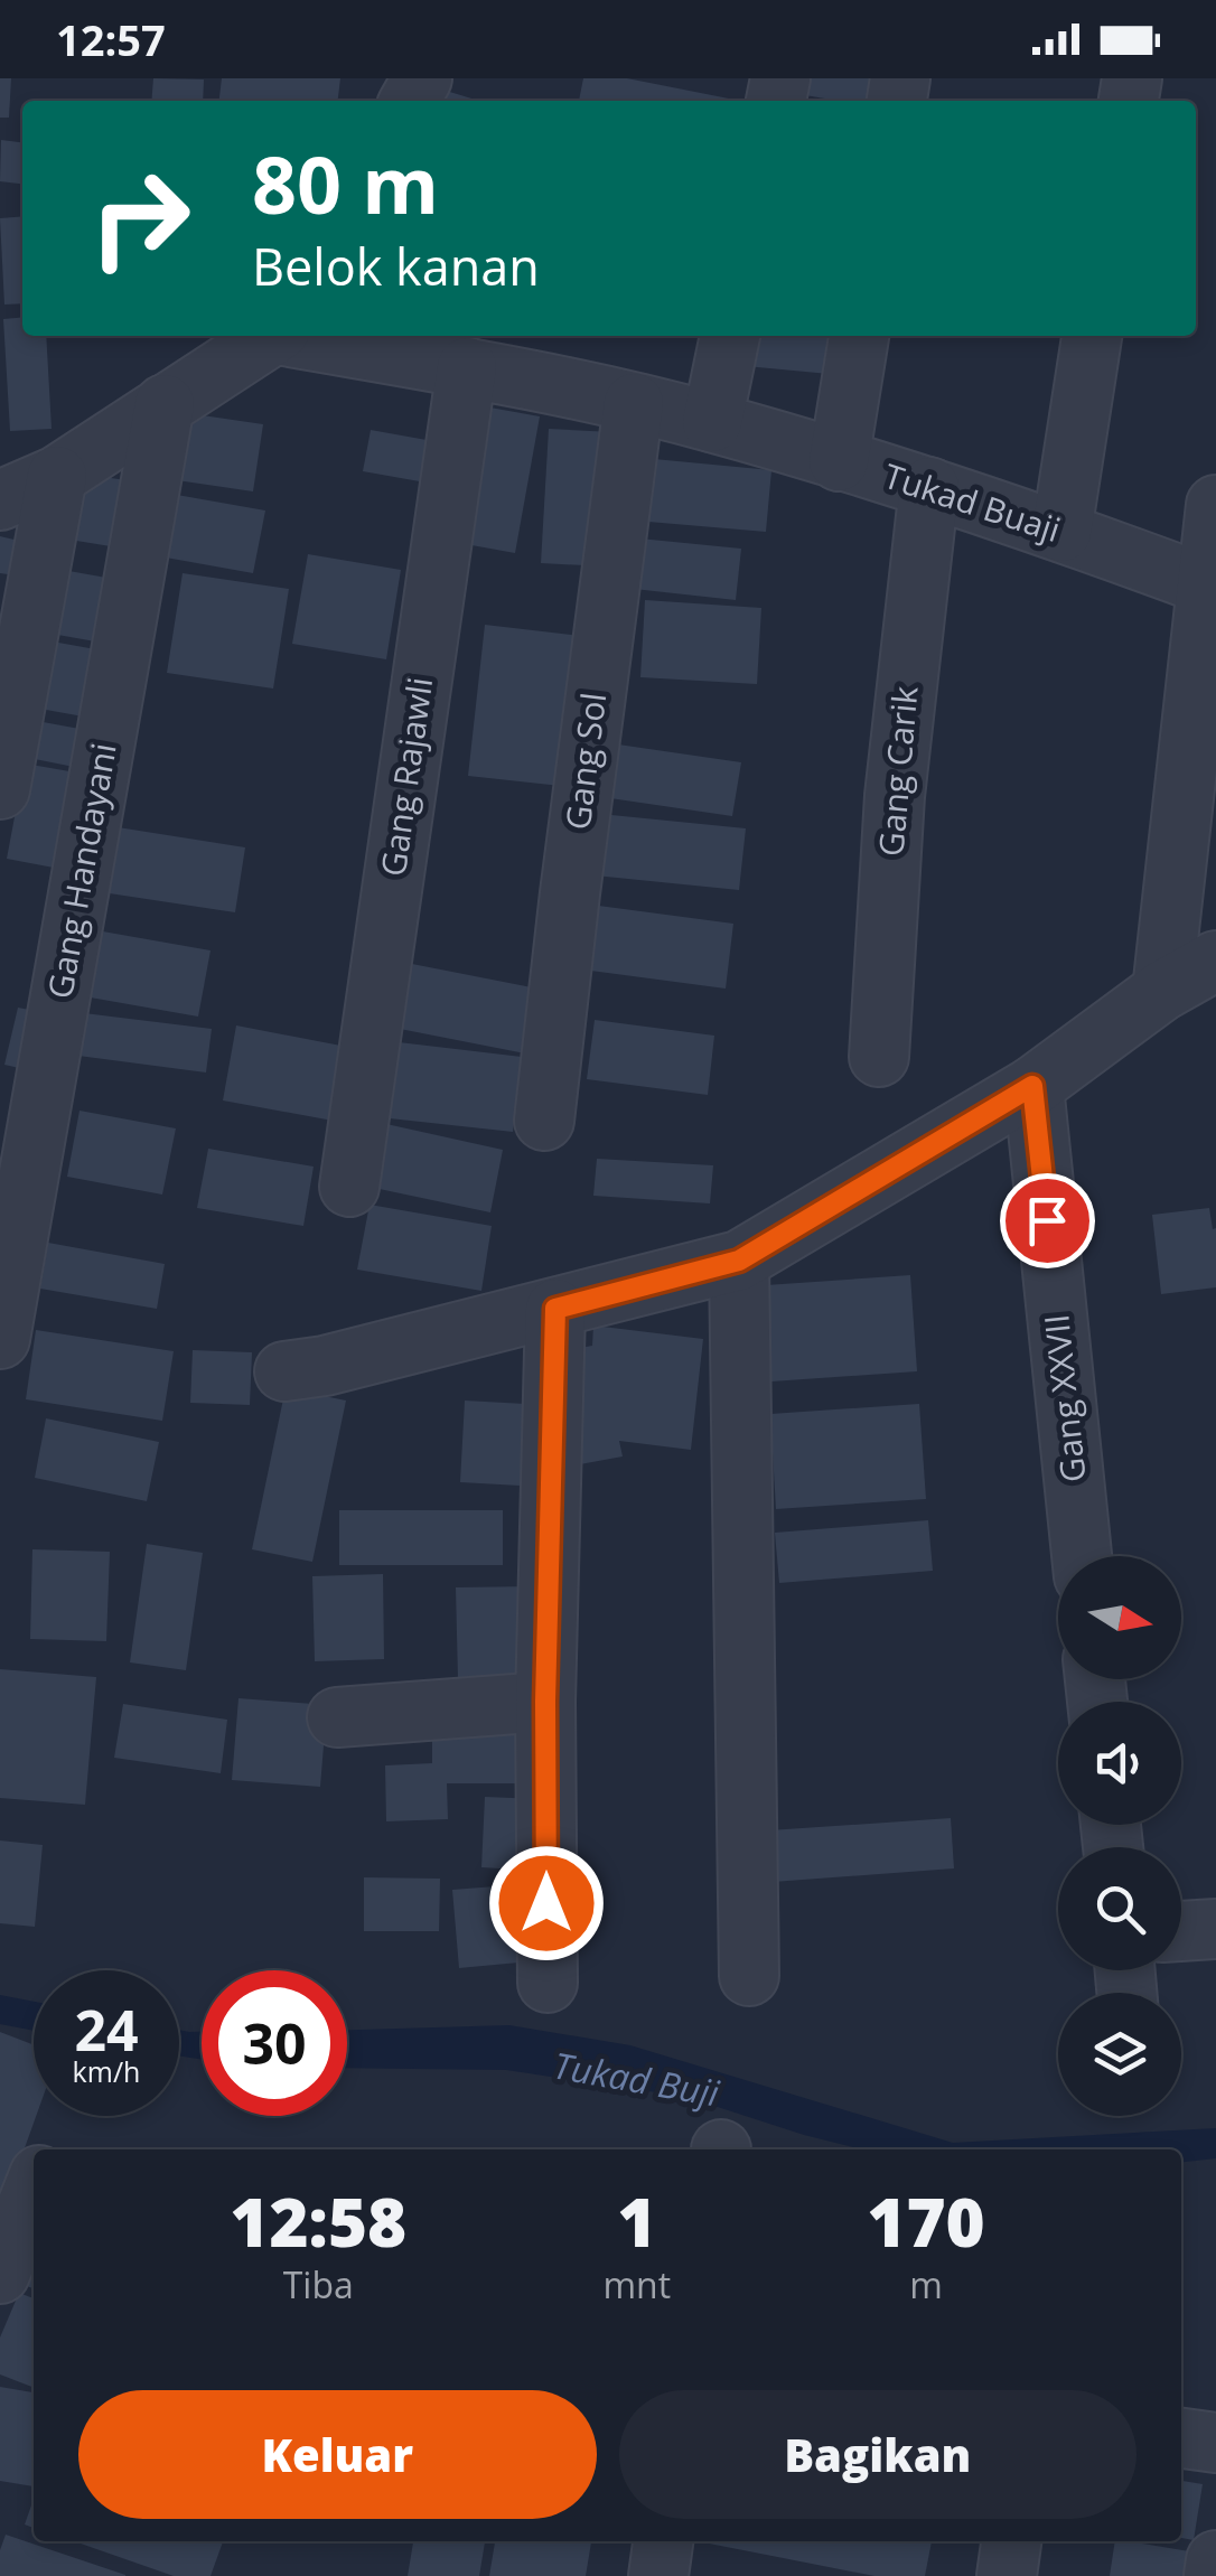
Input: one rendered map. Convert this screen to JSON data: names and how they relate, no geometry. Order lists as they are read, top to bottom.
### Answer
{
  "streets": {
    "street": [
      "Tukad Buaji",
      "Gang Sol",
      "Gang Carik",
      "Gang Rajawli",
      "Gang Handayani",
      "Gang XXVII"
    ]
  },
  "crossings": [
    ["Tukad Buaji", "Gang Sol"],
    ["Tukad Buaji", "Gang Carik"],
    ["Tukad Buaji", "Gang Rajawli"]
  ],
  "water": ["Tukad Buji"],
  "north": "right",
  "page": {
    "status": "12:57",
    "turn": ["80 m", "Belok kanan"],
    "speed": "24 km/h",
    "limit": "30",
    "eta": [
      "12:58",
      "Tiba",
      "1",
      "mnt",
      "170",
      "m"
    ],
    "buttons": ["Keluar", "Bagikan"]
  }
}
